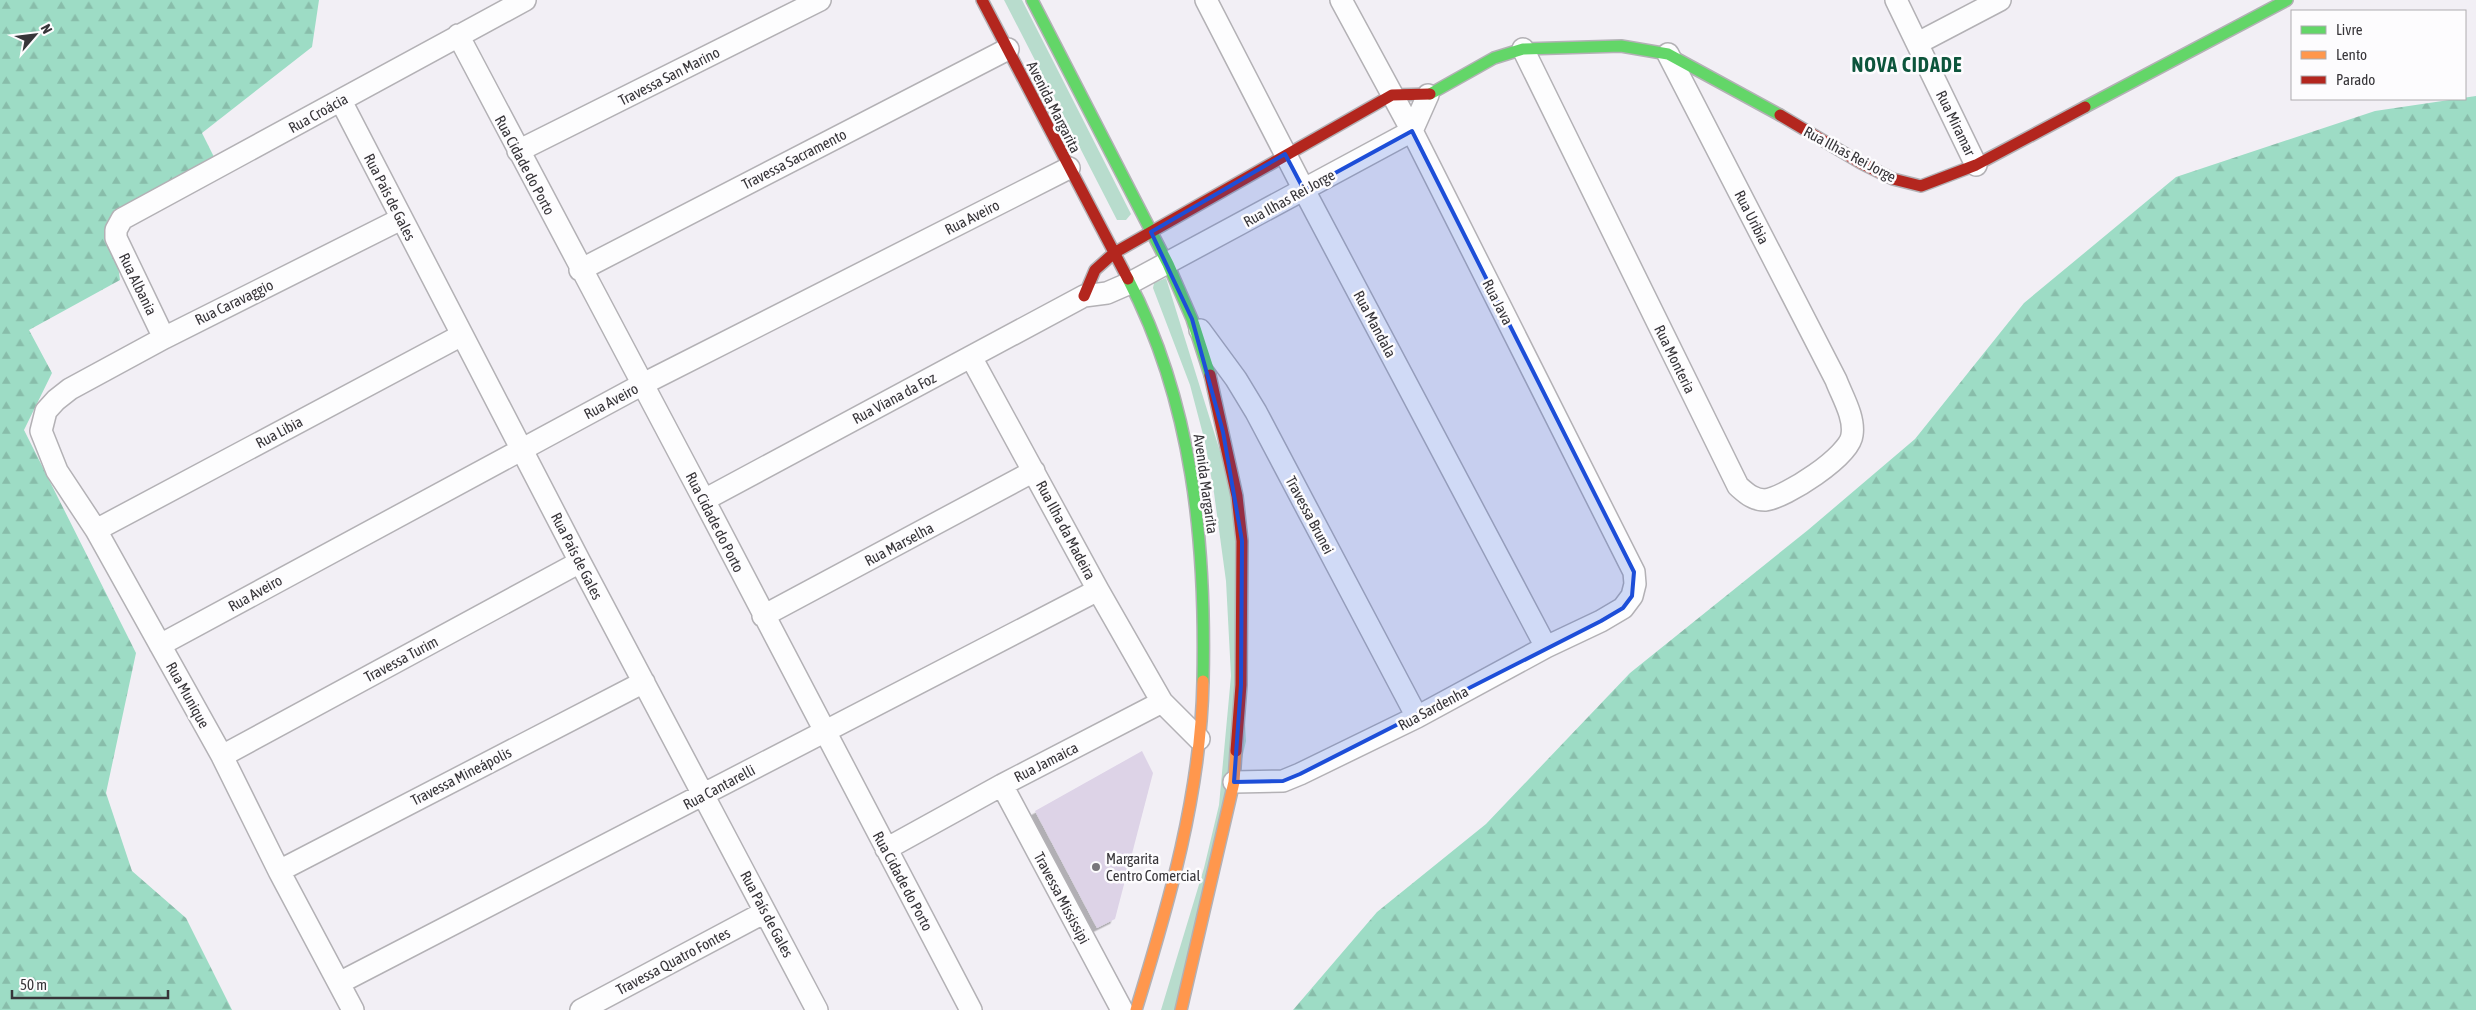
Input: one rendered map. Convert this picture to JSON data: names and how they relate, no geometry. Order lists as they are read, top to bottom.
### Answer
{
  "streets": {
    "main road": ["Avenida Margarita", "Rua Ilhas Rei Jorge"],
    "street": [
      "Travessa San Marino",
      "Rua Croácia",
      "Rua Miramar",
      "Travessa Sacramento",
      "Rua Cidade do Porto",
      "Rua País de Gales",
      "Rua Aveiro",
      "Rua Uribia",
      "Rua Albania",
      "Rua Caravaggio",
      "Rua Java",
      "Rua Mandala",
      "Rua Monteria",
      "Rua Viana da Foz",
      "Rua Libia",
      "Travessa Brunei",
      "Rua Ilha da Madeira",
      "Rua Marselha",
      "Travessa Turim",
      "Rua Munique",
      "Rua Sardenha",
      "Rua Jamaica",
      "Travessa Mineápolis",
      "Rua Cantarelli",
      "Travessa Mississipi",
      "Travessa Quatro Fontes"
    ]
  },
  "crossings": [
    ["Travessa San Marino", "Rua Cidade do Porto"],
    ["Avenida Margarita", "Rua Ilhas Rei Jorge"],
    ["Avenida Margarita", "Travessa Sacramento"],
    ["Avenida Margarita", "Rua Aveiro"],
    ["Avenida Margarita", "Rua Viana da Foz"],
    ["Avenida Margarita", "Travessa Brunei"],
    ["Avenida Margarita", "Rua Sardenha"],
    ["Rua Croácia", "Rua Cidade do Porto"],
    ["Rua Croácia", "Rua País de Gales"],
    ["Rua Croácia", "Rua Albania"],
    ["Rua Miramar", "Rua Ilhas Rei Jorge"],
    ["Rua Ilhas Rei Jorge", "Rua Uribia"],
    ["Rua Ilhas Rei Jorge", "Rua Java"],
    ["Rua Ilhas Rei Jorge", "Rua Mandala"],
    ["Rua Ilhas Rei Jorge", "Rua Monteria"],
    ["Rua Ilhas Rei Jorge", "Rua Viana da Foz"],
    ["Travessa Sacramento", "Rua Cidade do Porto"],
    ["Rua Cidade do Porto", "Rua Aveiro"],
    ["Rua Cidade do Porto", "Rua Viana da Foz"],
    ["Rua Cidade do Porto", "Rua Marselha"],
    ["Rua Cidade do Porto", "Rua Jamaica"],
    ["Rua Cidade do Porto", "Rua Cantarelli"],
    ["Rua País de Gales", "Rua Aveiro"],
    ["Rua País de Gales", "Rua Caravaggio"],
    ["Rua País de Gales", "Rua Libia"],
    ["Rua País de Gales", "Travessa Turim"],
    ["Rua País de Gales", "Travessa Mineápolis"],
    ["Rua País de Gales", "Rua Cantarelli"],
    ["Rua País de Gales", "Travessa Quatro Fontes"],
    ["Rua Aveiro", "Rua Munique"],
    ["Rua Uribia", "Rua Monteria"],
    ["Rua Albania", "Rua Caravaggio"],
    ["Rua Caravaggio", "Rua Munique"],
    ["Rua Java", "Rua Sardenha"],
    ["Rua Mandala", "Rua Sardenha"],
    ["Rua Viana da Foz", "Rua Ilha da Madeira"],
    ["Rua Libia", "Rua Munique"],
    ["Travessa Brunei", "Rua Sardenha"],
    ["Rua Ilha da Madeira", "Rua Marselha"],
    ["Rua Ilha da Madeira", "Rua Jamaica"],
    ["Rua Ilha da Madeira", "Rua Cantarelli"],
    ["Travessa Turim", "Rua Munique"],
    ["Rua Munique", "Travessa Mineápolis"],
    ["Rua Munique", "Rua Cantarelli"],
    ["Rua Jamaica", "Travessa Mississipi"]
  ],
  "districts": ["NOVA CIDADE"],
  "places": ["Margarita Centro Comercial"],
  "legend": ["Livre", "Lento", "Parado"],
  "scale_bar": "50 m",
  "north": "top right"
}
